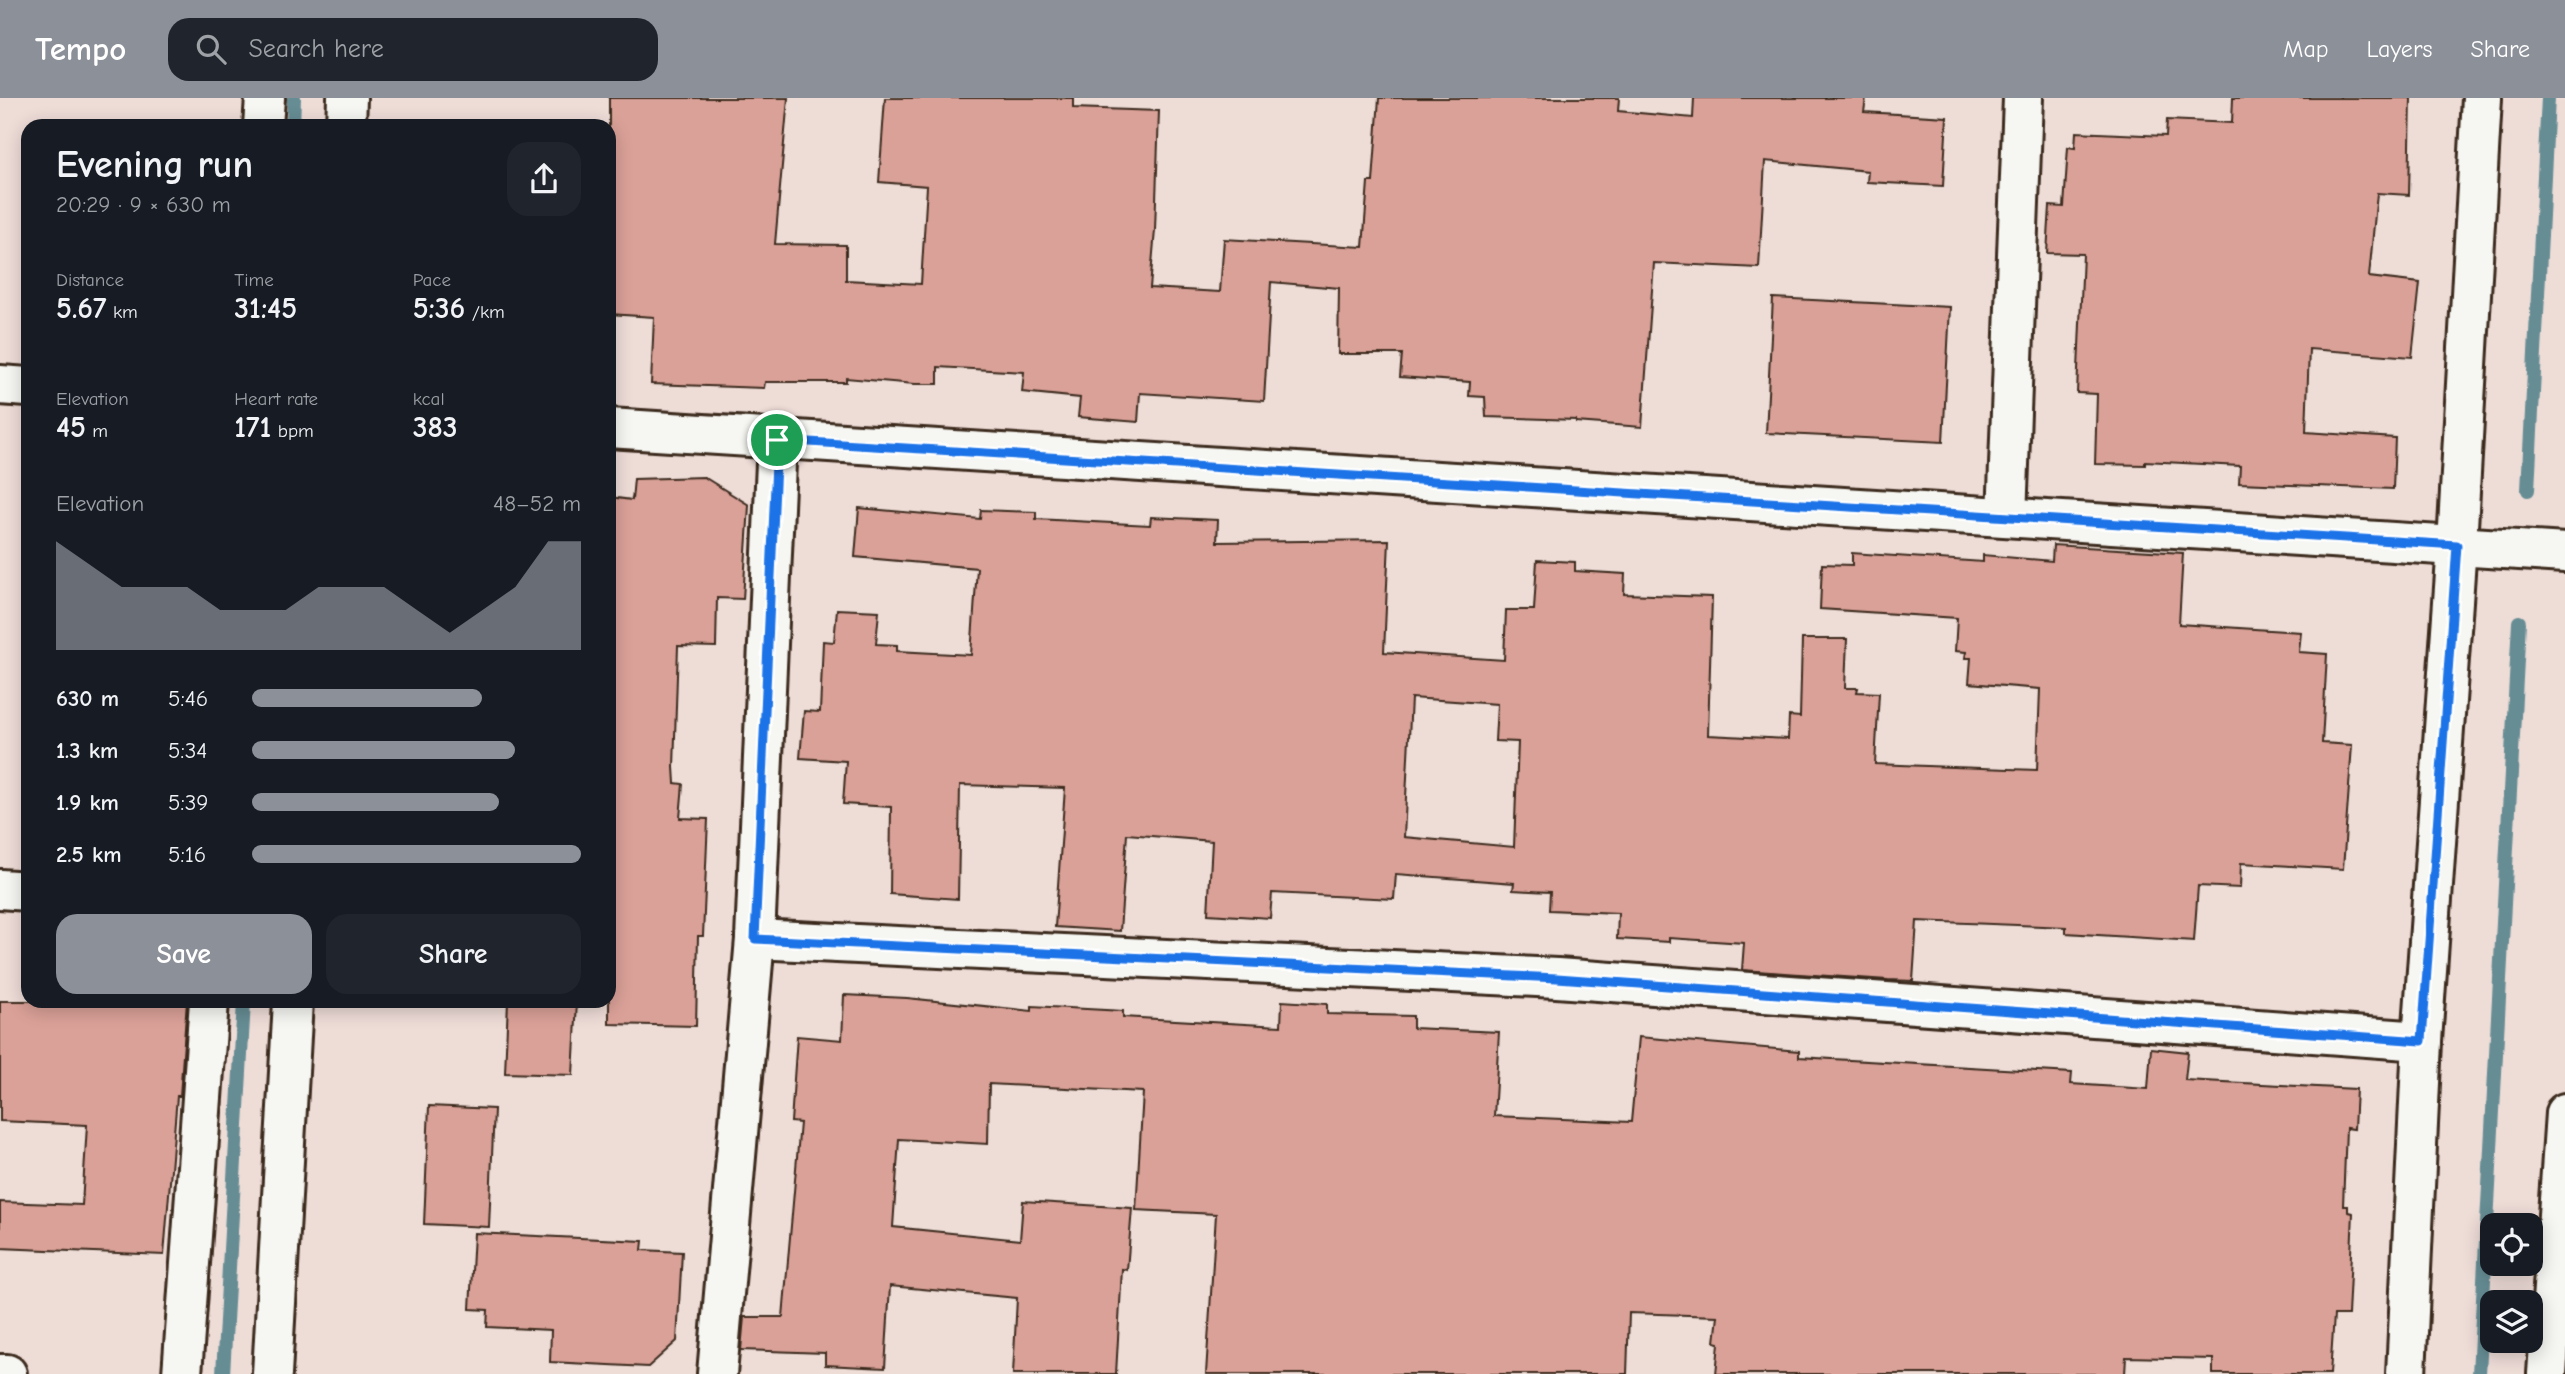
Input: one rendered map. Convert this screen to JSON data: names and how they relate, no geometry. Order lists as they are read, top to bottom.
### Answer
{
  "page": {
    "header": "Tempo",
    "search": "Search here",
    "nav": ["Map", "Layers", "Share"],
    "heading": ["Evening run", "20:29 · 9 × 630 m"],
    "stats": [
      ["Distance", "5.67 km"],
      ["Time", "31:45"],
      ["Pace", "5:36 /km"],
      ["Elevation", "45 m"],
      ["Heart rate", "171 bpm"],
      ["kcal", "383"]
    ],
    "chart": ["Elevation", "48–52 m"],
    "list": [
      {
        "name": "630 m",
        "note": "5:46"
      },
      {
        "name": "1.3 km",
        "note": "5:34"
      },
      {
        "name": "1.9 km",
        "note": "5:39"
      },
      {
        "name": "2.5 km",
        "note": "5:16"
      }
    ],
    "buttons": ["Save", "Share"]
  }
}
